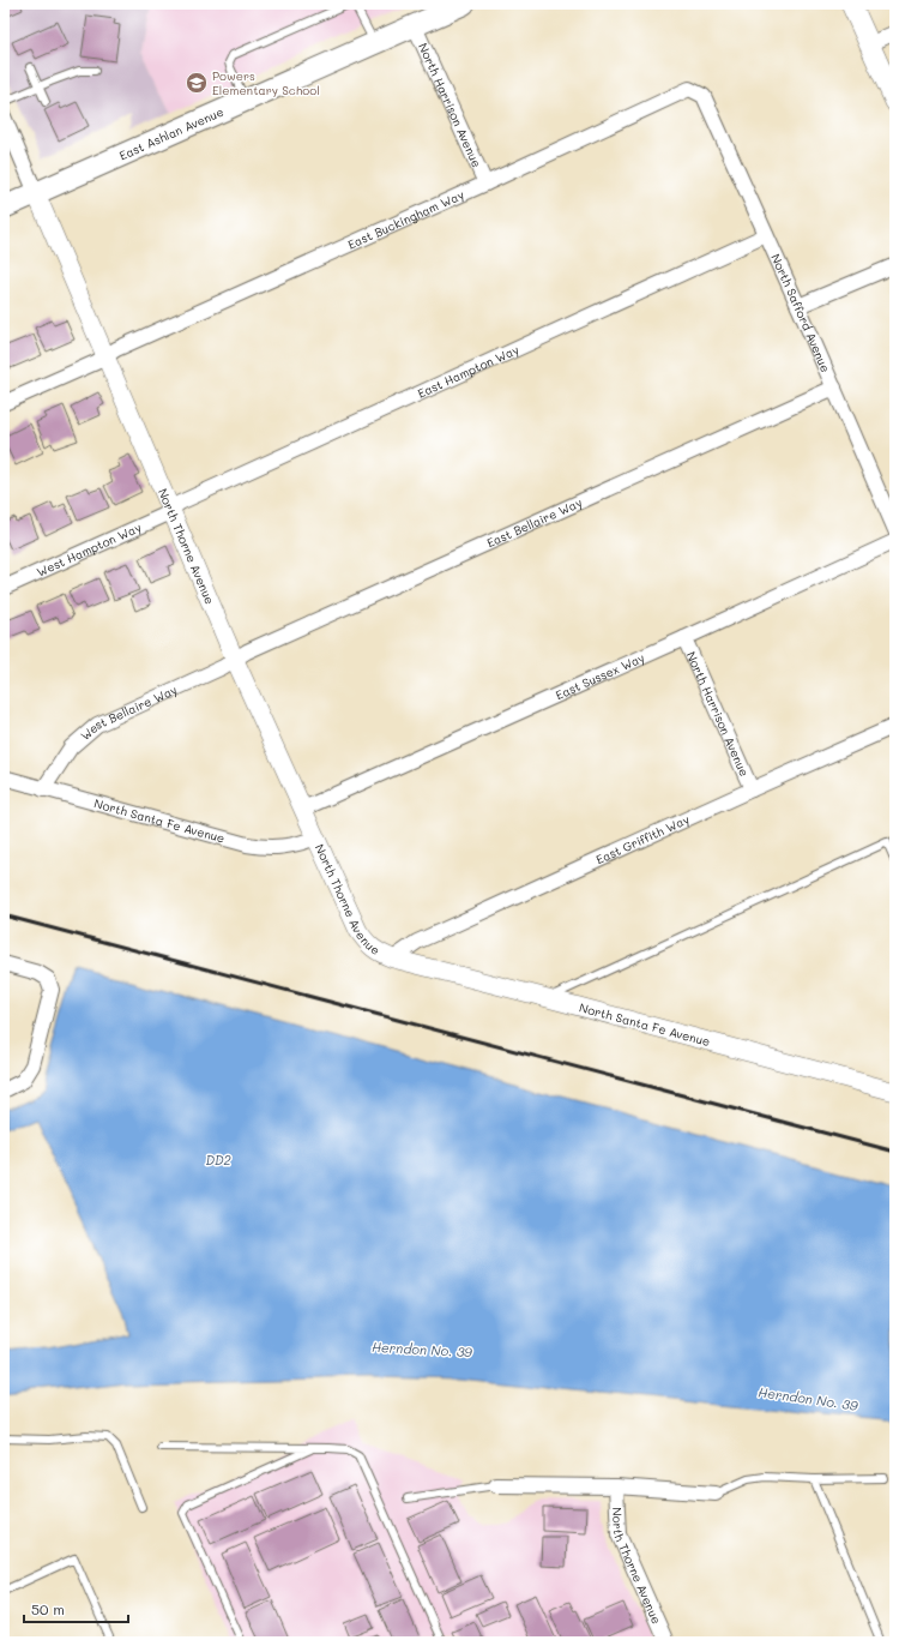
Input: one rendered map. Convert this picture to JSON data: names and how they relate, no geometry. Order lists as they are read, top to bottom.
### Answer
{
  "streets": {
    "main road": ["East Ashlan Avenue"],
    "street": [
      "North Harrison Avenue",
      "East Buckingham Way",
      "North Safford Avenue",
      "East Hampton Way",
      "East Bellaire Way",
      "North Thorne Avenue",
      "West Hampton Way",
      "East Sussex Way",
      "West Bellaire Way",
      "North Santa Fe Avenue",
      "East Griffith Way"
    ]
  },
  "crossings": [
    ["North Harrison Avenue", "East Ashlan Avenue"],
    ["North Harrison Avenue", "East Buckingham Way"],
    ["North Harrison Avenue", "East Sussex Way"],
    ["North Harrison Avenue", "East Griffith Way"],
    ["East Ashlan Avenue", "North Thorne Avenue"],
    ["East Buckingham Way", "North Safford Avenue"],
    ["East Buckingham Way", "North Thorne Avenue"],
    ["North Safford Avenue", "East Hampton Way"],
    ["North Safford Avenue", "East Bellaire Way"],
    ["East Hampton Way", "North Thorne Avenue"],
    ["East Hampton Way", "West Hampton Way"],
    ["East Bellaire Way", "North Thorne Avenue"],
    ["East Bellaire Way", "West Bellaire Way"],
    ["North Thorne Avenue", "West Hampton Way"],
    ["North Thorne Avenue", "East Sussex Way"],
    ["North Thorne Avenue", "West Bellaire Way"],
    ["North Thorne Avenue", "North Santa Fe Avenue"],
    ["North Thorne Avenue", "East Griffith Way"],
    ["West Bellaire Way", "North Santa Fe Avenue"],
    ["North Santa Fe Avenue", "East Griffith Way"]
  ],
  "water": ["DD2", "Herndon No. 39"],
  "places": {
    "school or university": ["Powers Elementary School"]
  },
  "scale_bar": "50 m"
}
